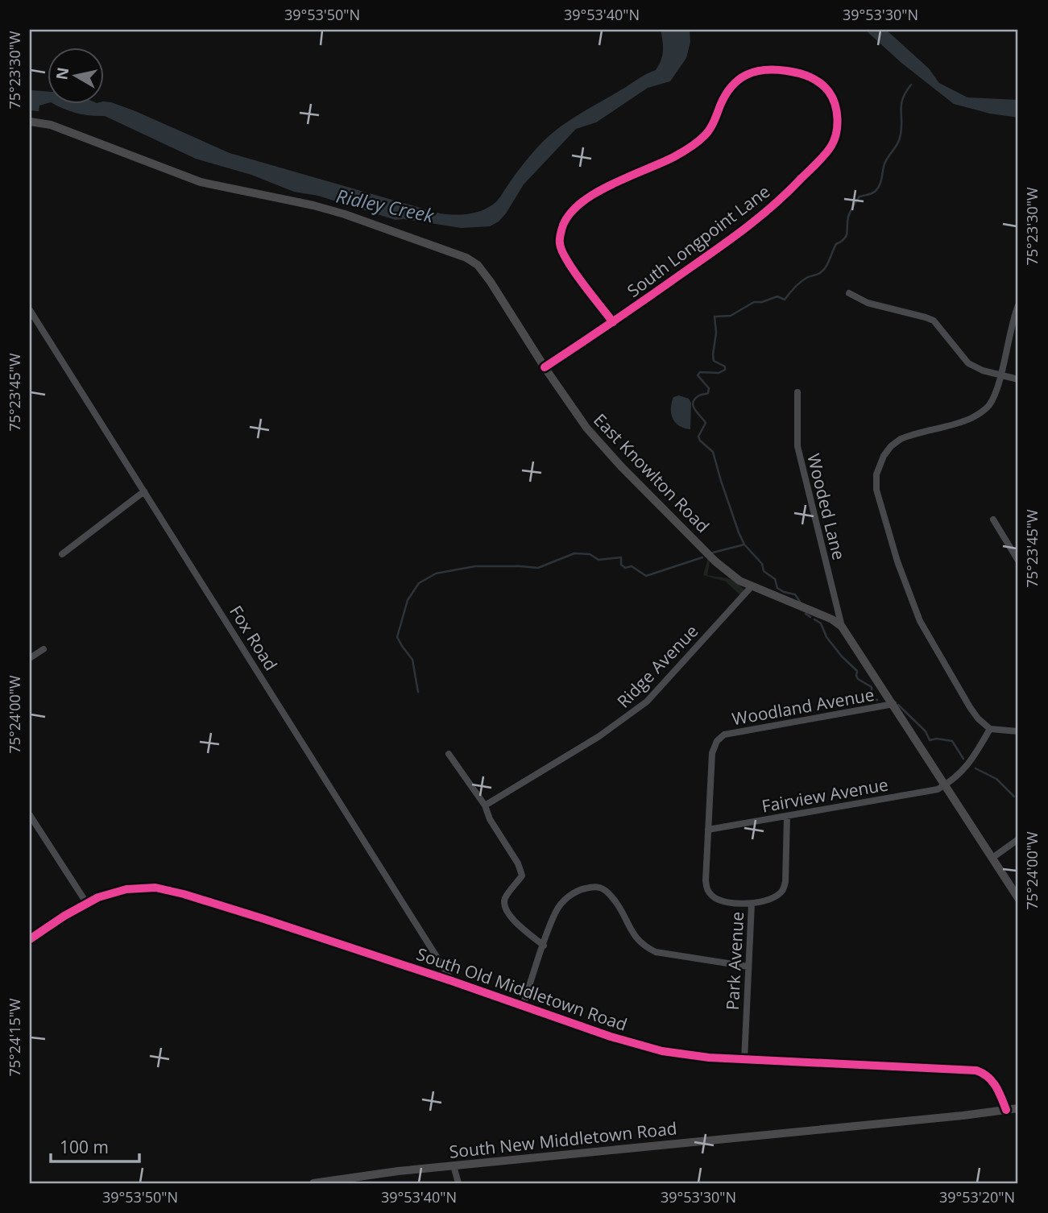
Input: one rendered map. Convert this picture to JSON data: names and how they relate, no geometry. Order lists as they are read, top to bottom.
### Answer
{
  "streets": {
    "main road": ["East Knowlton Road", "South New Middletown Road"],
    "street": [
      "South Longpoint Lane",
      "Wooded Lane",
      "Fox Road",
      "Ridge Avenue",
      "Woodland Avenue",
      "Fairview Avenue",
      "Park Avenue",
      "South Old Middletown Road"
    ]
  },
  "crossings": [
    ["South Longpoint Lane", "East Knowlton Road"],
    ["East Knowlton Road", "Wooded Lane"],
    ["East Knowlton Road", "Ridge Avenue"],
    ["East Knowlton Road", "Woodland Avenue"],
    ["East Knowlton Road", "Fairview Avenue"],
    ["Fox Road", "South Old Middletown Road"],
    ["Woodland Avenue", "Fairview Avenue"],
    ["Woodland Avenue", "Park Avenue"],
    ["Fairview Avenue", "Park Avenue"],
    ["Park Avenue", "South Old Middletown Road"],
    ["South Old Middletown Road", "South New Middletown Road"]
  ],
  "water": ["Ridley Creek"],
  "scale_bar": "100 m",
  "north": "left",
  "coordinates": [
    "39°53'50\"N",
    "39°53'40\"N",
    "39°53'30\"N",
    "75°23'30\"W",
    "75°23'45\"W",
    "75°24'00\"W",
    "75°24'15\"W",
    "39°53'20\"N"
  ]
}
